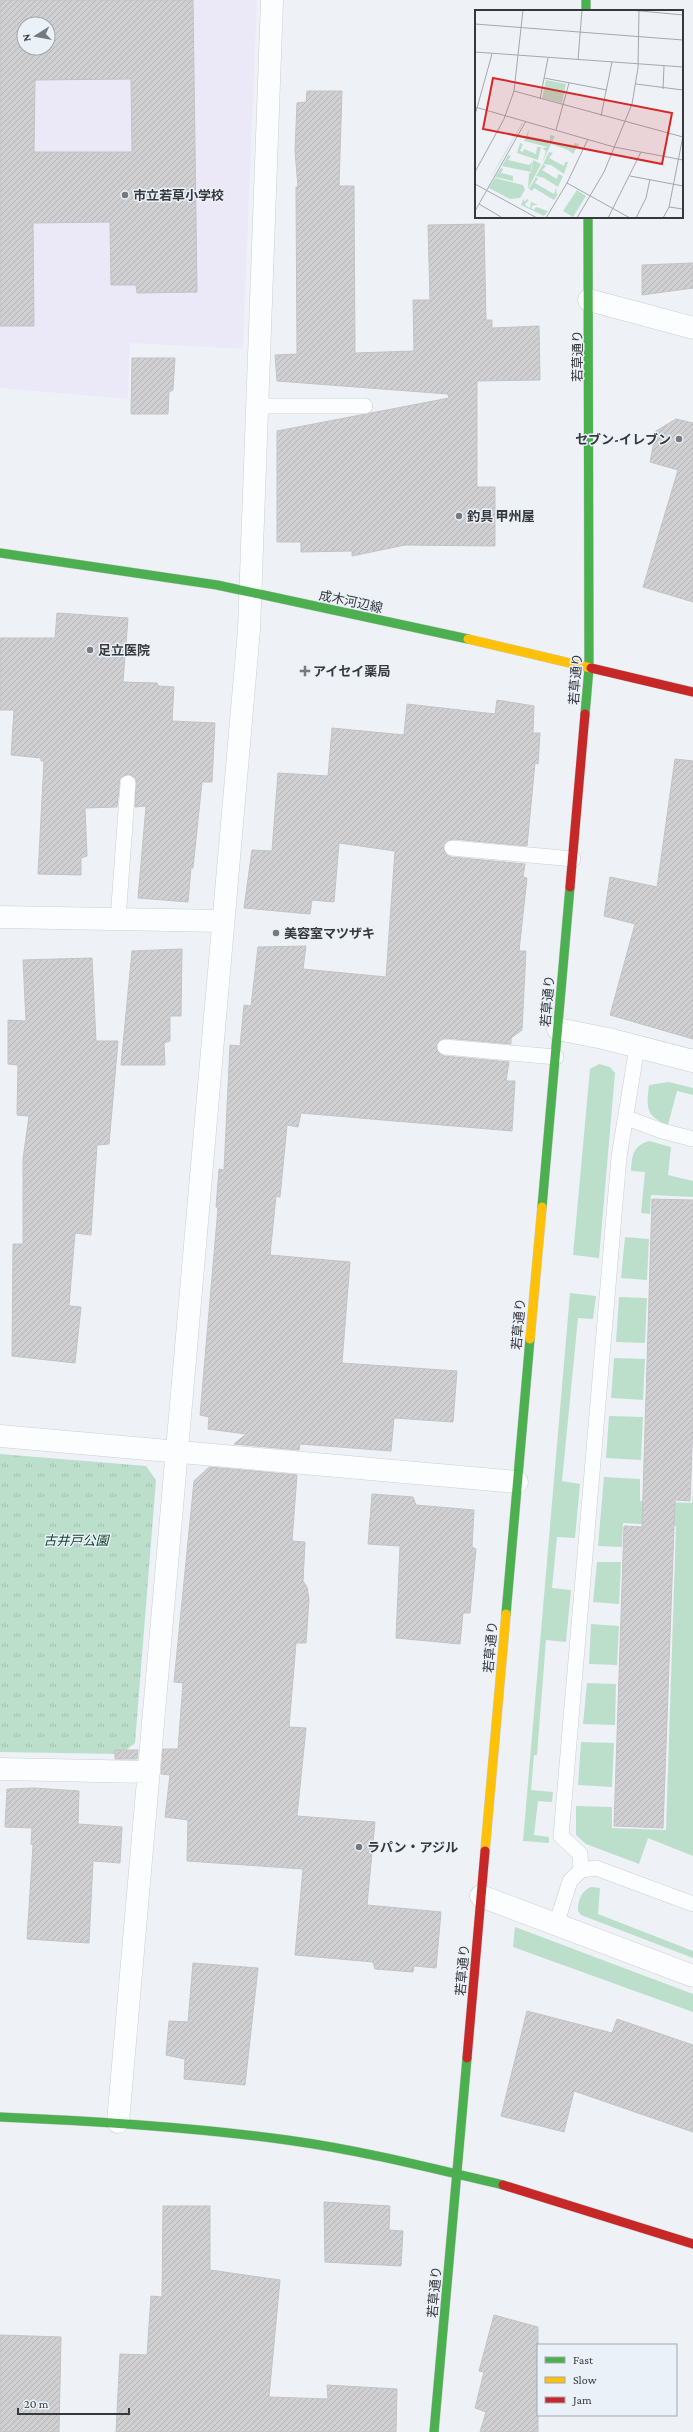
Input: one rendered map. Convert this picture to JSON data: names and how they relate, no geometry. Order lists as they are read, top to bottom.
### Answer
{
  "streets": {
    "street": ["若草通り", "成木河辺線"]
  },
  "crossings": [
    ["若草通り", "成木河辺線"]
  ],
  "parks": ["古井戸公園"],
  "places": {
    "other": [
      "市立若草小学校",
      "セブン-イレブン",
      "釣具 甲州屋",
      "足立医院",
      "美容室マツザキ",
      "ラパン・アジル"
    ],
    "health": ["アイセイ薬局"]
  },
  "legend": ["Fast", "Slow", "Jam"],
  "scale_bar": "20 m",
  "north": "left"
}
